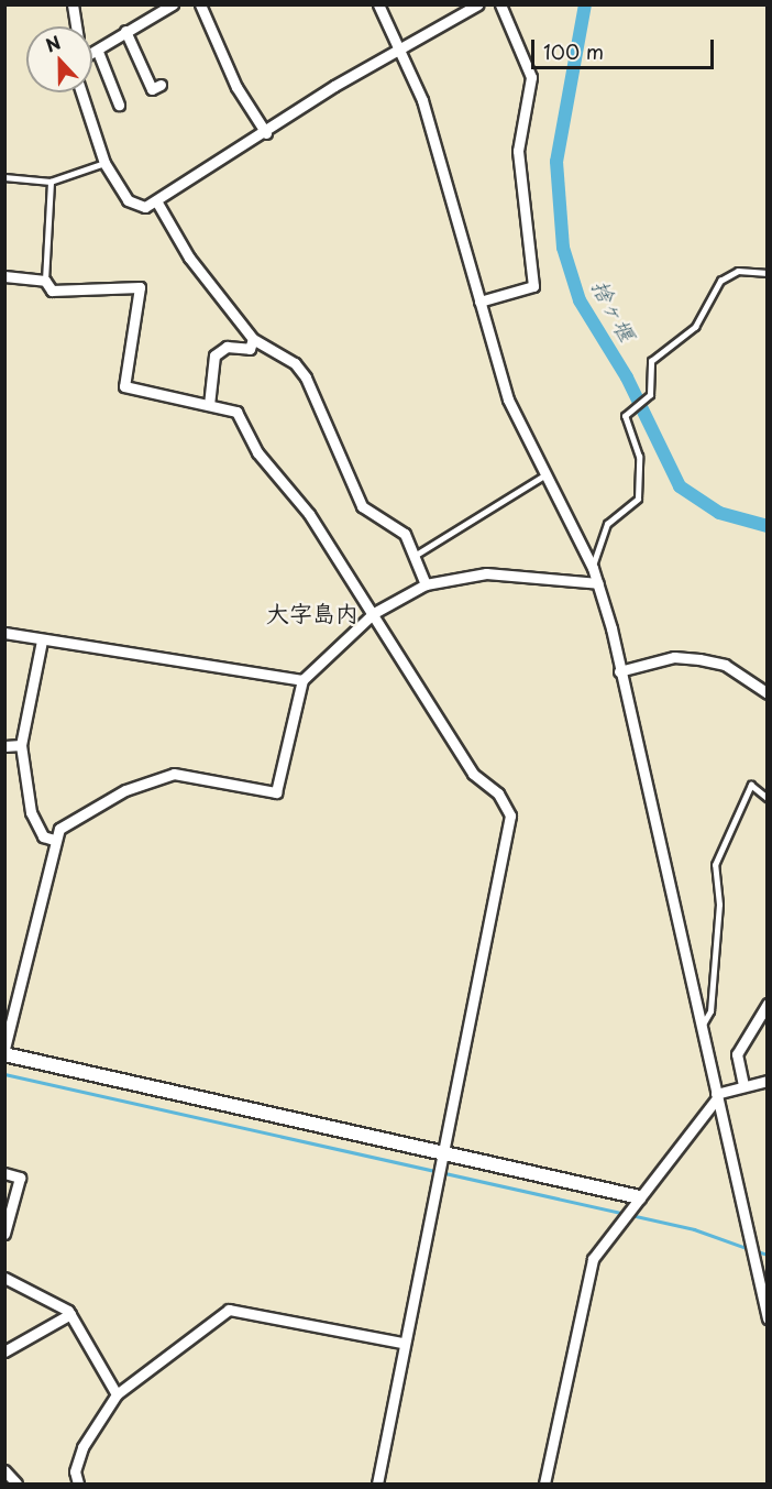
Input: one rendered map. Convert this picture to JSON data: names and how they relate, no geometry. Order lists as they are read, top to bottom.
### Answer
{
  "districts": ["大字島内"],
  "water": ["捨ヶ堰"],
  "scale_bar": "100 m",
  "north": "top"
}
